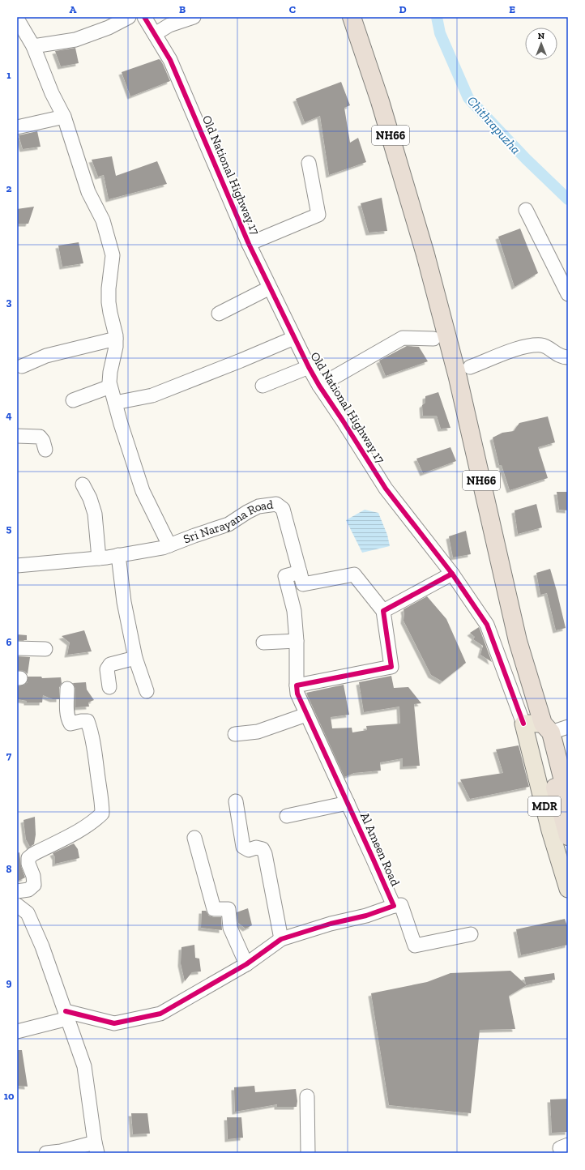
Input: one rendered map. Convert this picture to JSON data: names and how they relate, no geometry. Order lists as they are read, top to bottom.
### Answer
{
  "streets": {
    "highway": ["NH66"],
    "main road": ["Old National Highway 17", "MDR"],
    "street": ["Sri Narayana Road", "Al Ameen Road"]
  },
  "crossings": [
    ["Sri Narayana Road", "Al Ameen Road"]
  ],
  "water": ["Chithrapuzha"],
  "north": "top",
  "grid": {
    "columns": [
      "A",
      "B",
      "C",
      "D",
      "E"
    ],
    "rows": [
      "1",
      "2",
      "3",
      "4",
      "5",
      "6",
      "7",
      "8",
      "9",
      "10"
    ]
  }
}
